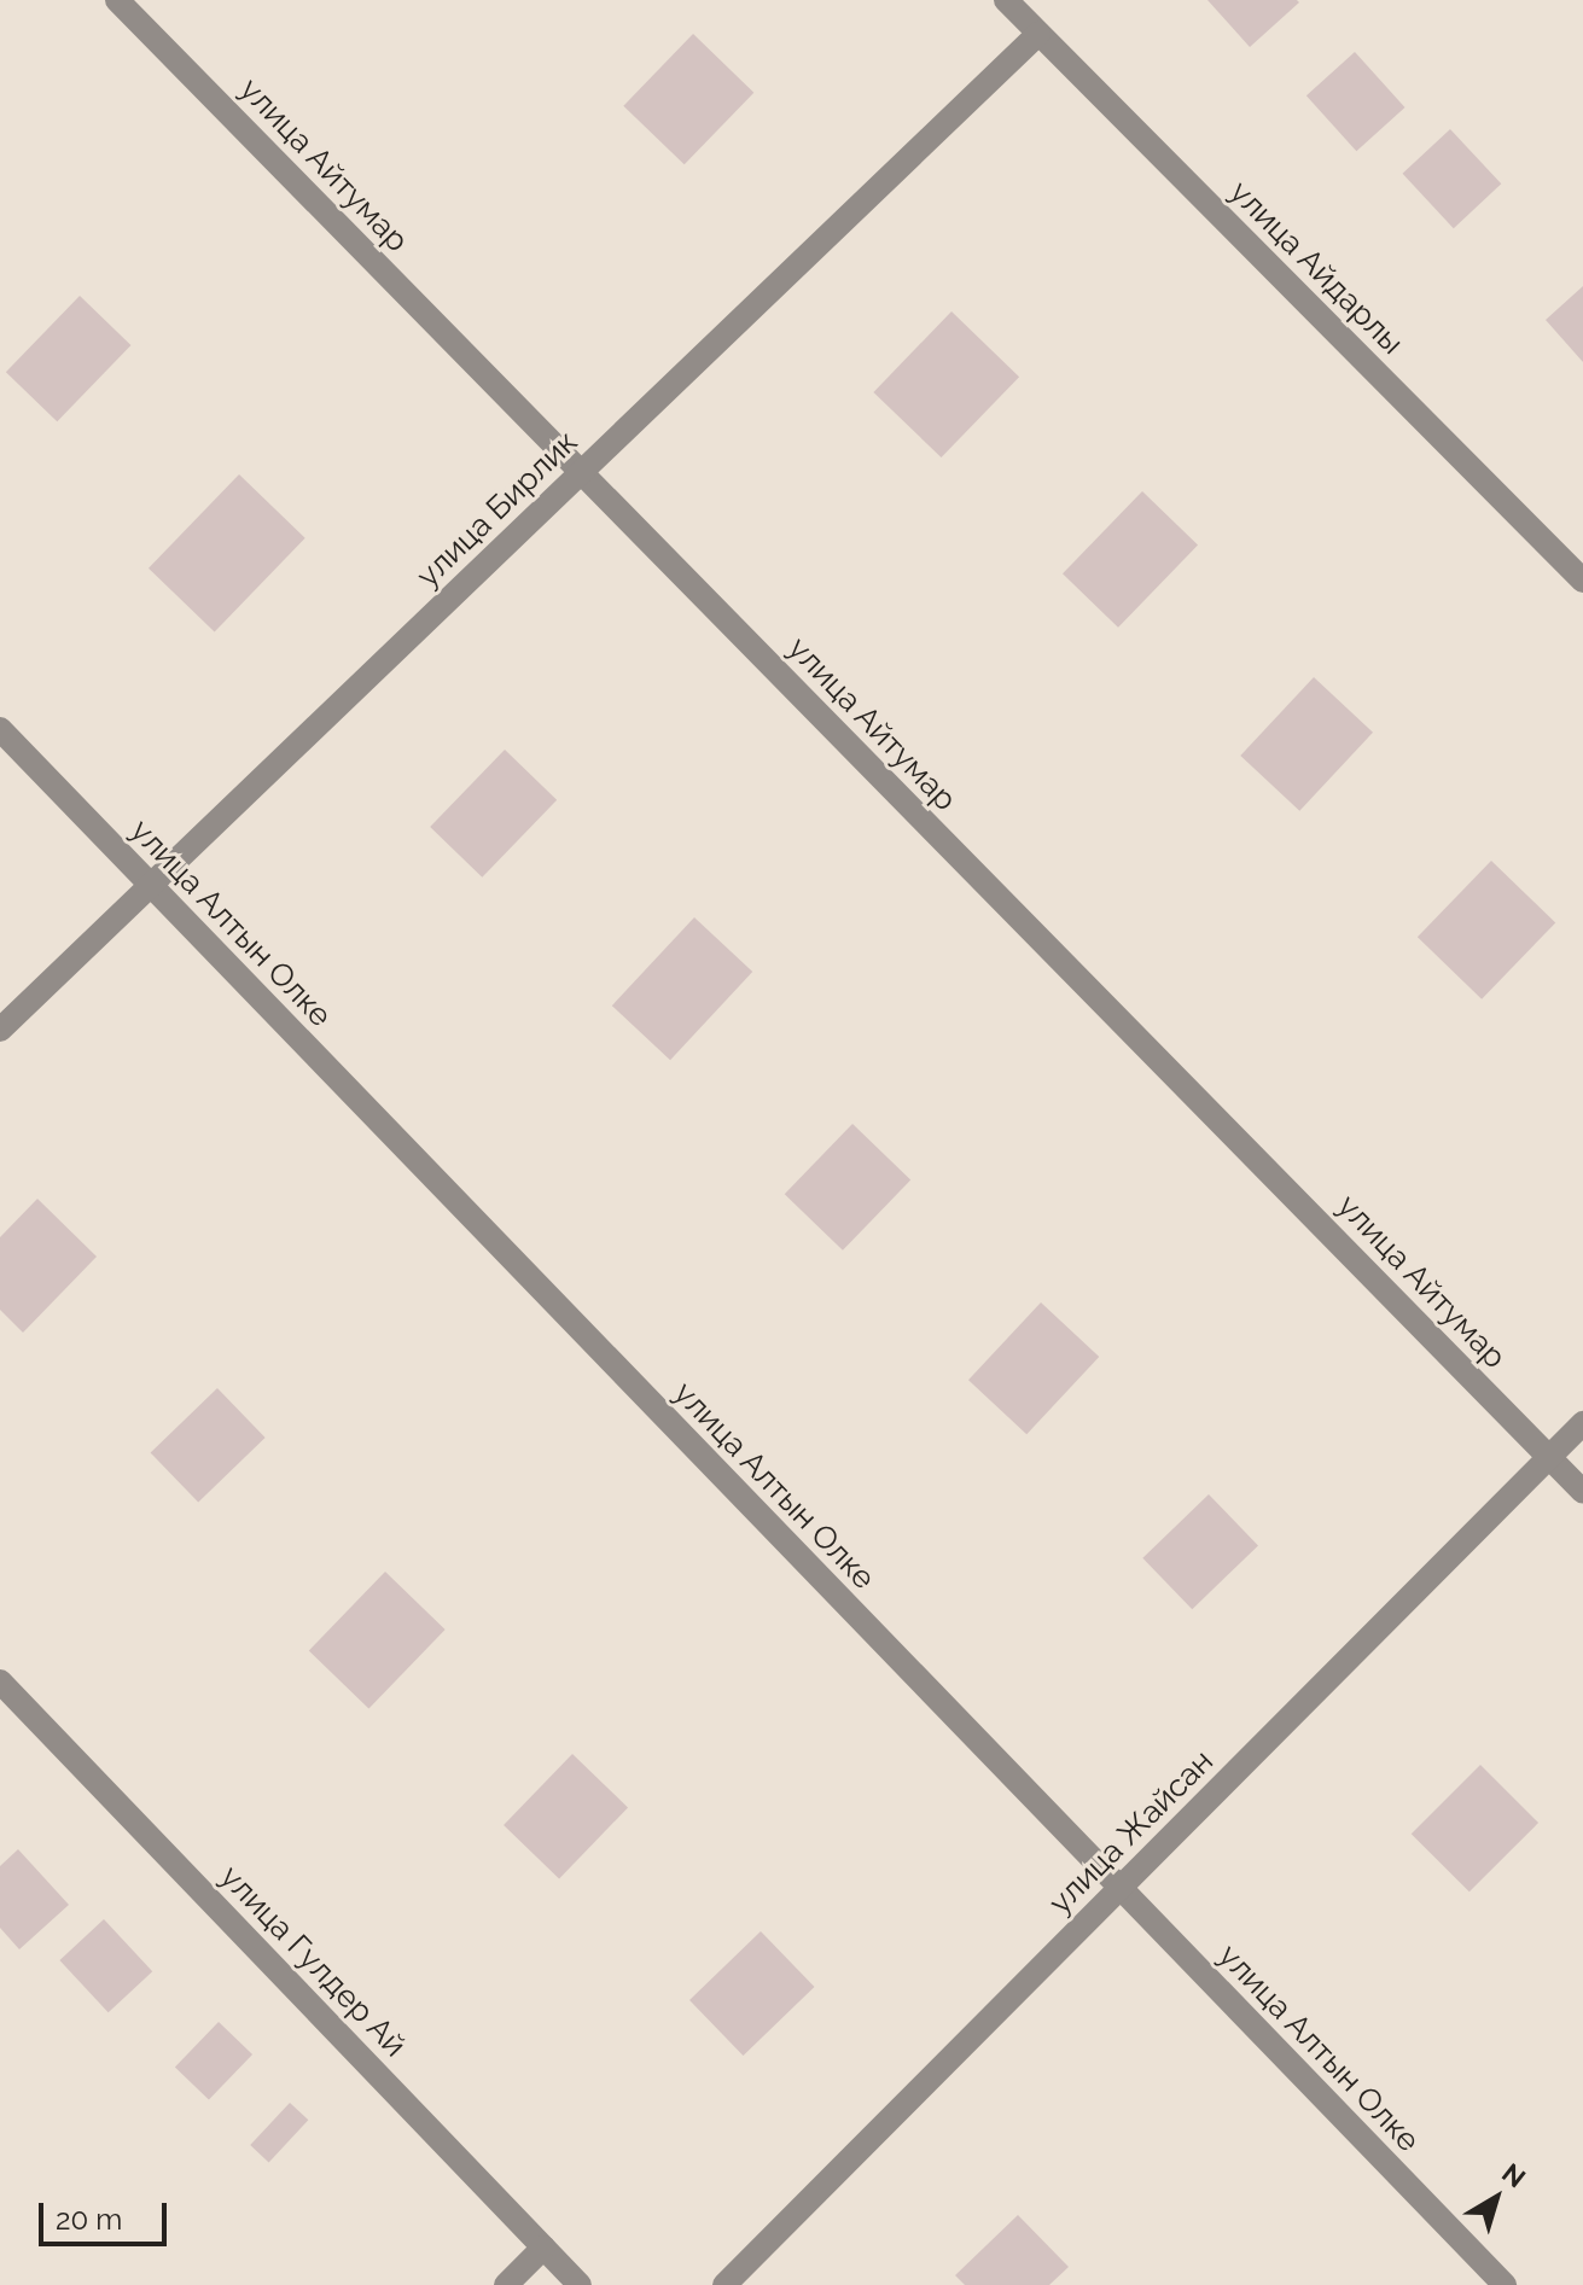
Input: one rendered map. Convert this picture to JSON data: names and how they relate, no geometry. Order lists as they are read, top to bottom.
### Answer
{
  "streets": {
    "street": [
      "улица Айтумар",
      "улица Айдарлы",
      "улица Бирлик",
      "улица Алтын Олке",
      "улица Жайсан",
      "улица Гулдер Ай"
    ]
  },
  "crossings": [
    ["улица Айтумар", "улица Бирлик"],
    ["улица Айтумар", "улица Жайсан"],
    ["улица Айдарлы", "улица Бирлик"],
    ["улица Бирлик", "улица Алтын Олке"],
    ["улица Алтын Олке", "улица Жайсан"]
  ],
  "scale_bar": "20 m",
  "north": "top right"
}
